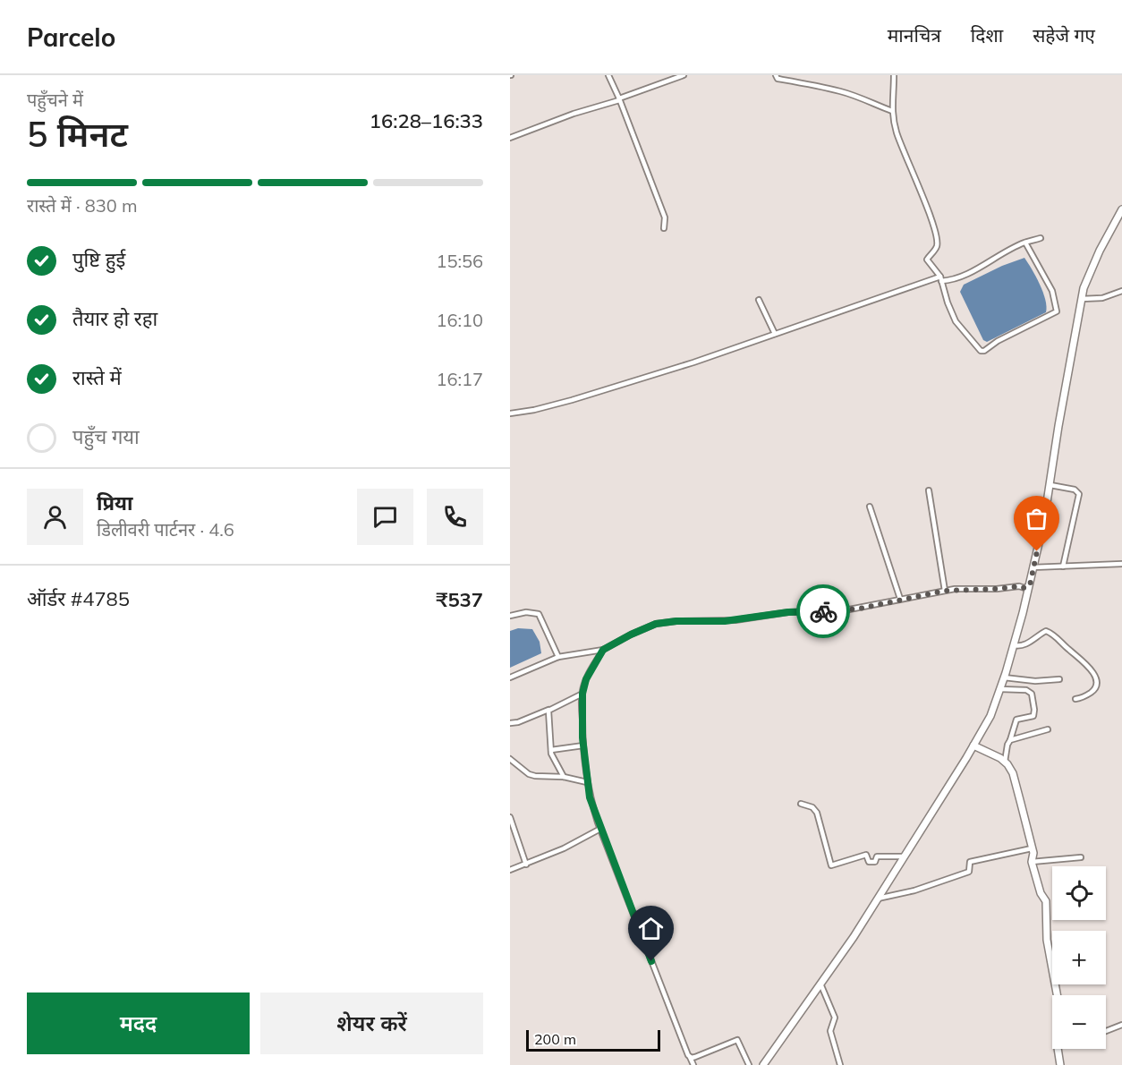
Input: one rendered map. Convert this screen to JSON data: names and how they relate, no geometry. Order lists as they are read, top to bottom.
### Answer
{
  "scale_bar": "200 m",
  "page": {
    "header": "Parcelo",
    "nav": ["मानचित्र", "दिशा", "सहेजे गए"],
    "heading": ["5 मिनट", "पहुँचने में", "16:28–16:33"],
    "panel": [
      "प्रिया",
      "डिलीवरी पार्टनर · 4.6",
      "ऑर्डर #4785",
      "₹537"
    ],
    "bar": "रास्ते में · 830 m",
    "list": [
      ["पुष्टि हुई", "15:56"],
      ["तैयार हो रहा", "16:10"],
      ["रास्ते में", "16:17"],
      "पहुँच गया"
    ],
    "map_buttons": ["+", "−"],
    "buttons": ["मदद", "शेयर करें"],
    "scale": "200 m"
  }
}
